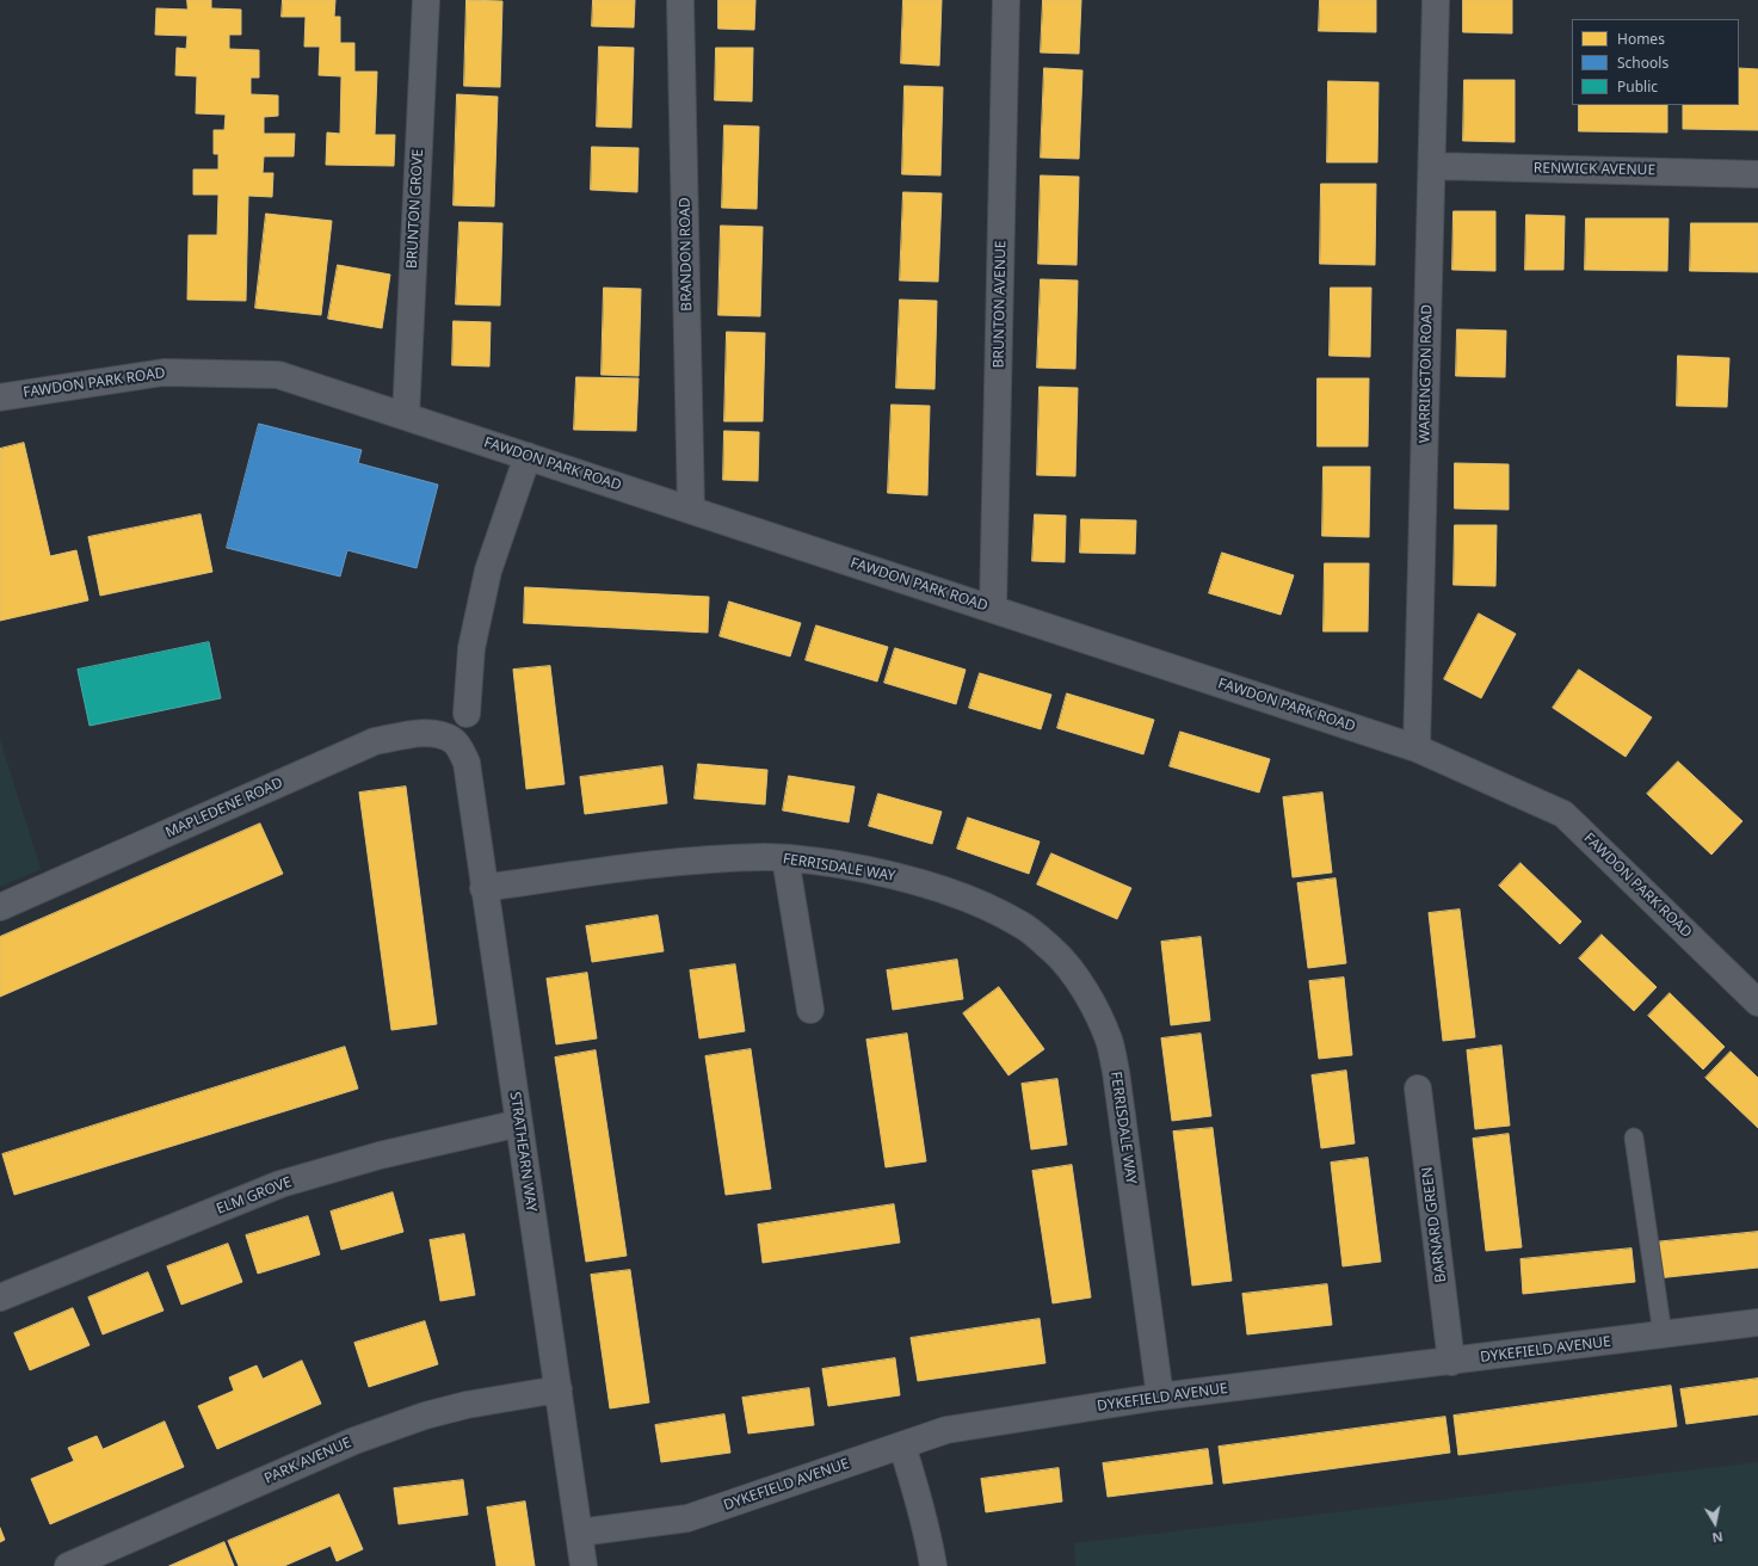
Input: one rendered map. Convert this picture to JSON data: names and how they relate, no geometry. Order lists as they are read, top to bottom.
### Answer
{
  "streets": {
    "street": [
      "RENWICK AVENUE",
      "BRUNTON GROVE",
      "BRANDON ROAD",
      "BRUNTON AVENUE",
      "WARRINGTON ROAD",
      "FAWDON PARK ROAD",
      "MAPLEDENE ROAD",
      "FERRISDALE WAY",
      "STRATHEARN WAY",
      "ELM GROVE",
      "BARNARD GREEN",
      "DYKEFIELD AVENUE",
      "PARK AVENUE"
    ]
  },
  "crossings": [
    ["RENWICK AVENUE", "WARRINGTON ROAD"],
    ["BRUNTON GROVE", "FAWDON PARK ROAD"],
    ["BRANDON ROAD", "FAWDON PARK ROAD"],
    ["BRUNTON AVENUE", "FAWDON PARK ROAD"],
    ["WARRINGTON ROAD", "FAWDON PARK ROAD"],
    ["MAPLEDENE ROAD", "STRATHEARN WAY"],
    ["FERRISDALE WAY", "STRATHEARN WAY"],
    ["FERRISDALE WAY", "DYKEFIELD AVENUE"],
    ["STRATHEARN WAY", "ELM GROVE"],
    ["STRATHEARN WAY", "DYKEFIELD AVENUE"],
    ["STRATHEARN WAY", "PARK AVENUE"],
    ["BARNARD GREEN", "DYKEFIELD AVENUE"]
  ],
  "legend": ["Homes", "Schools", "Public"],
  "north": "bottom"
}
